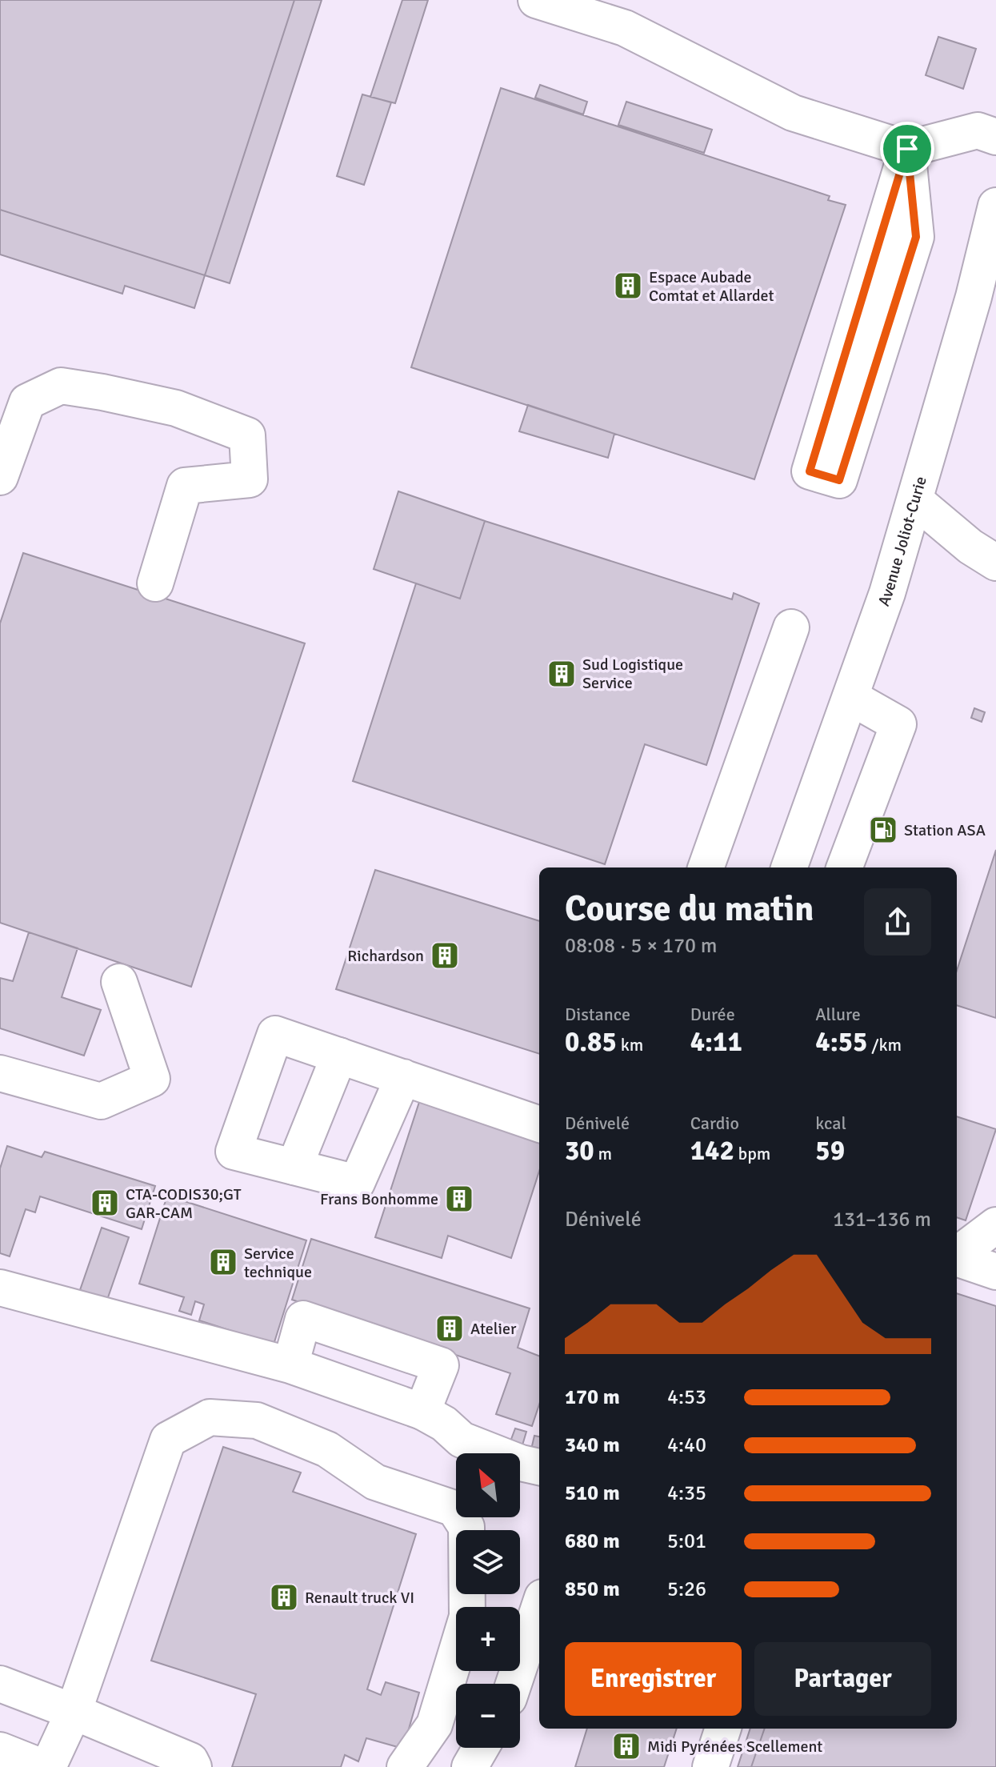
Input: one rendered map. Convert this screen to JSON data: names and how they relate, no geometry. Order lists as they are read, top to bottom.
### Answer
{
  "streets": {
    "street": ["Avenue Joliot-Curie"]
  },
  "places": {
    "building": [
      "Espace Aubade Comtat et Allardet",
      "Sud Logistique Service",
      "Richardson",
      "Frans Bonhomme",
      "CTA-CODIS30;GT GAR-CAM",
      "Service technique",
      "Atelier",
      "Renault truck VI",
      "Midi Pyrénées Scellement"
    ],
    "fuel station": ["Station ASA"]
  },
  "north": "top left",
  "page": {
    "heading": ["Course du matin", "08:08 · 5 × 170 m"],
    "stats": [
      ["Distance", "0.85 km"],
      ["Durée", "4:11"],
      ["Allure", "4:55 /km"],
      ["Dénivelé", "30 m"],
      ["Cardio", "142 bpm"],
      ["kcal", "59"]
    ],
    "chart": ["Dénivelé", "131–136 m"],
    "list": [
      {
        "name": "170 m",
        "note": "4:53"
      },
      {
        "name": "340 m",
        "note": "4:40"
      },
      {
        "name": "510 m",
        "note": "4:35"
      },
      {
        "name": "680 m",
        "note": "5:01"
      },
      {
        "name": "850 m",
        "note": "5:26"
      }
    ],
    "map_buttons": ["+", "−"],
    "buttons": ["Enregistrer", "Partager"]
  }
}
